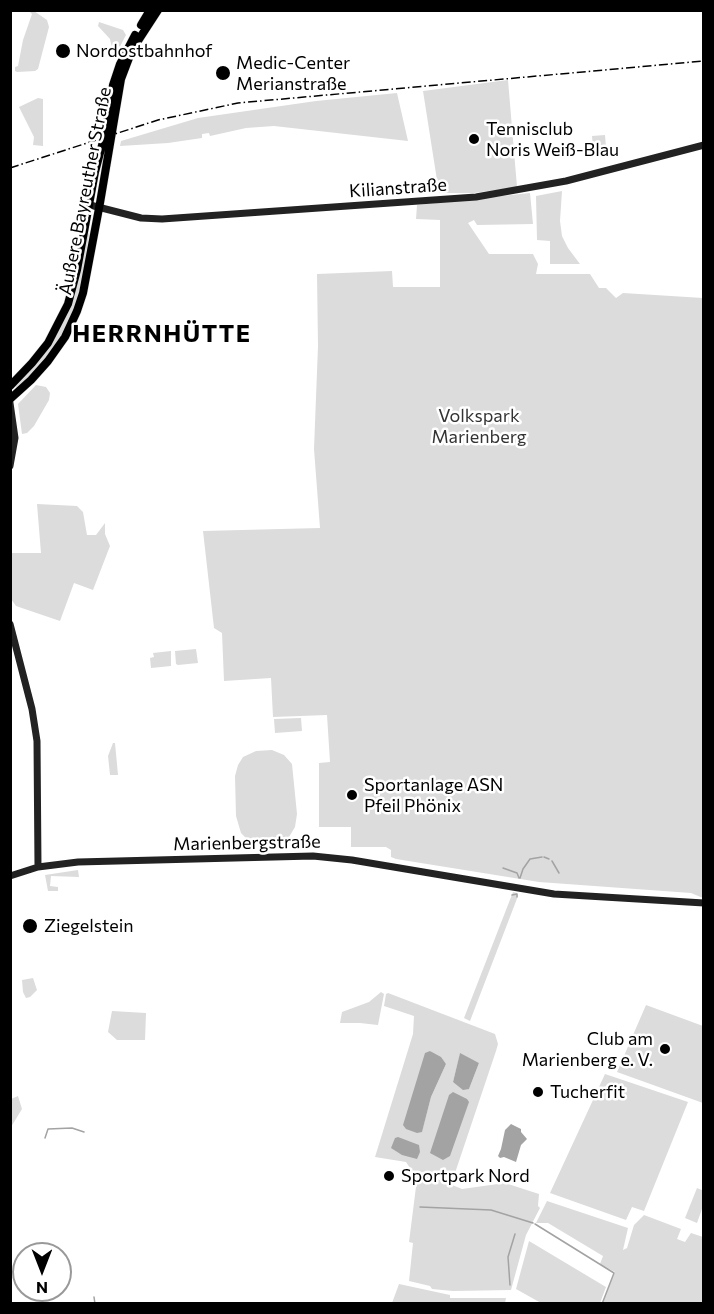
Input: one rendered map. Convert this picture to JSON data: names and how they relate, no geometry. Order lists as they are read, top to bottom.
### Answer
{
  "streets": {
    "main road": ["Kilianstraße", "Äußere Bayreuther Straße", "Marienbergstraße"]
  },
  "crossings": [
    ["Kilianstraße", "Äußere Bayreuther Straße"]
  ],
  "districts": ["HERRNHÜTTE"],
  "parks": ["Volkspark Marienberg"],
  "places": [
    "Nordostbahnhof",
    "Medic-Center Merianstraße",
    "Tennisclub Noris Weiß-Blau",
    "Sportanlage ASN Pfeil Phönix",
    "Ziegelstein",
    "Club am Marienberg e. V.",
    "Tucherfit",
    "Sportpark Nord"
  ],
  "north": "bottom"
}
